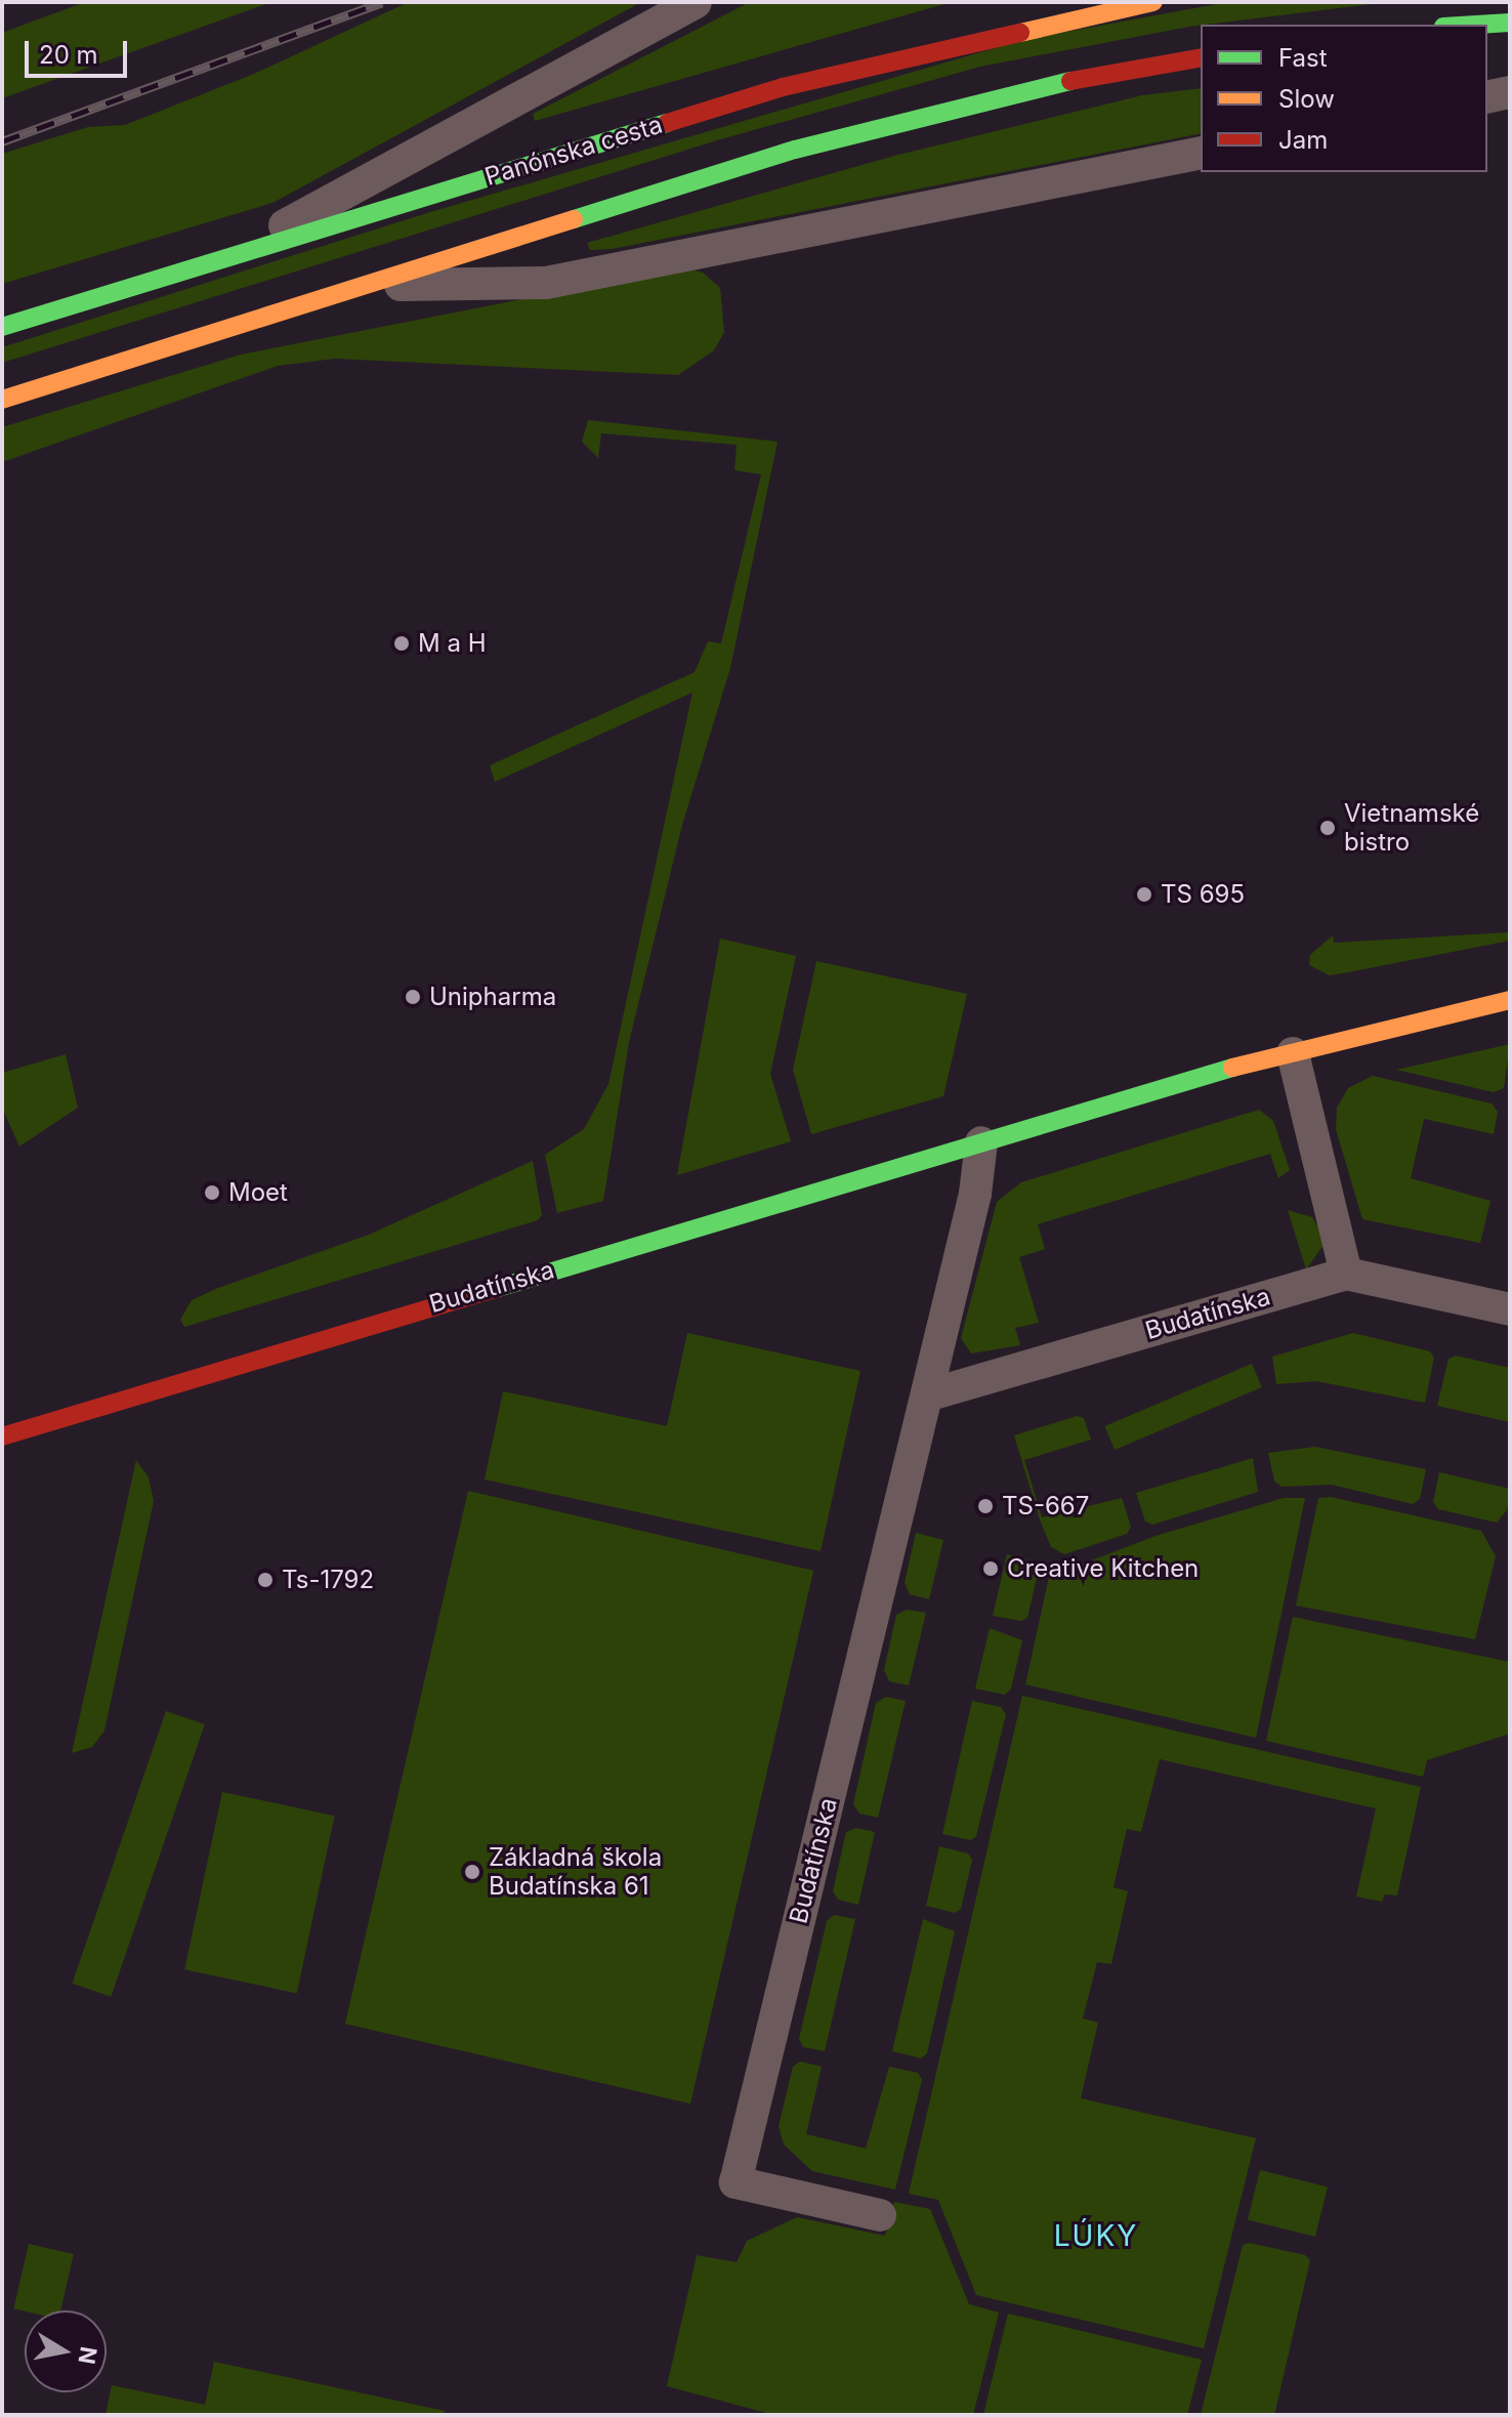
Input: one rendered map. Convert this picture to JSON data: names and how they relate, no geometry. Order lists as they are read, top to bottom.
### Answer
{
  "streets": {
    "main road": ["Panónska cesta", "Budatínska"]
  },
  "districts": ["LÚKY"],
  "places": [
    "M a H",
    "Vietnamské bistro",
    "TS 695",
    "Unipharma",
    "Moet",
    "TS-667",
    "Creative Kitchen",
    "Ts-1792",
    "Základná škola Budatínska 61"
  ],
  "legend": ["Fast", "Slow", "Jam"],
  "scale_bar": "20 m",
  "north": "right"
}
